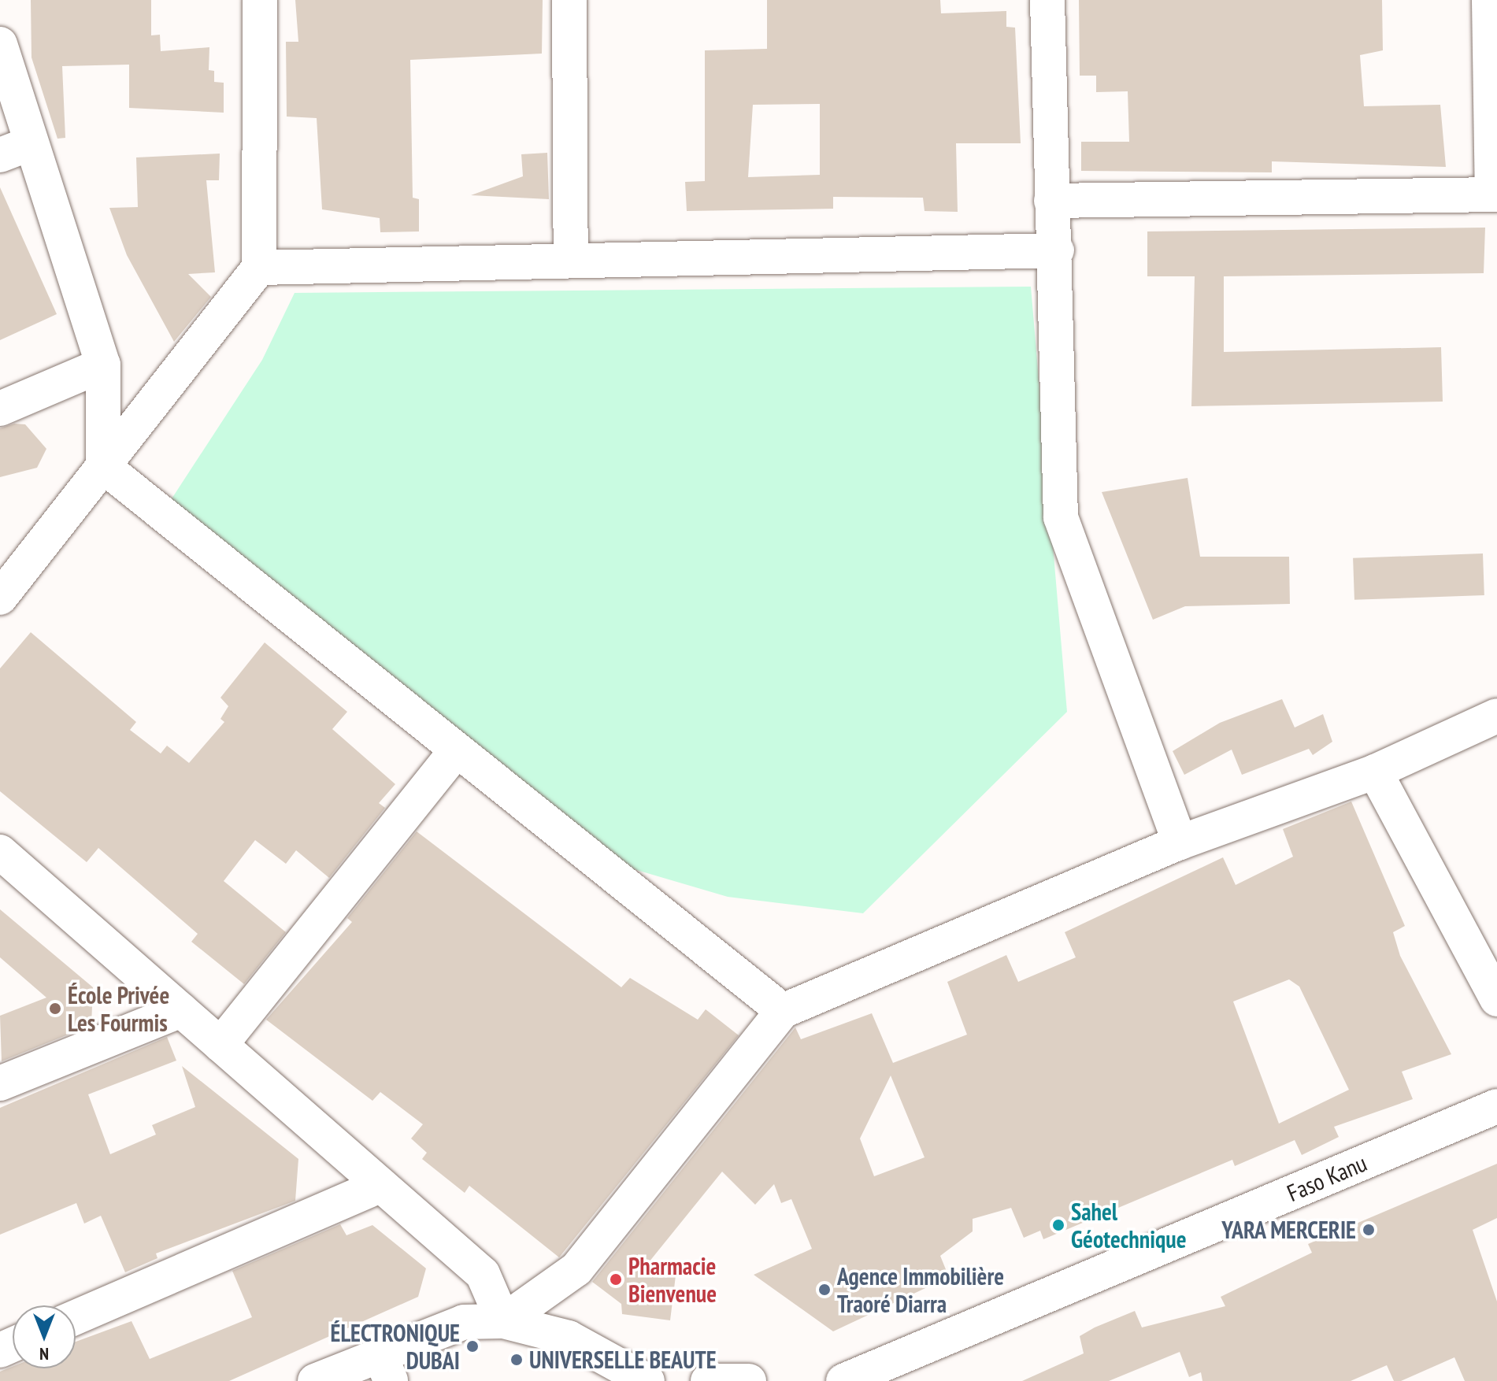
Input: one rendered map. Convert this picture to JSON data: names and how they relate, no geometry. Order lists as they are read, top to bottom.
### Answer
{
  "streets": {
    "street": ["Faso Kanu"]
  },
  "places": [
    "École Privée Les Fourmis",
    "Sahel Géotechnique",
    "YARA MERCERIE",
    "Pharmacie Bienvenue",
    "Agence Immobilière Traoré Diarra",
    "ÉLECTRONIQUE DUBAI",
    "UNIVERSELLE BEAUTE"
  ],
  "north": "bottom"
}
